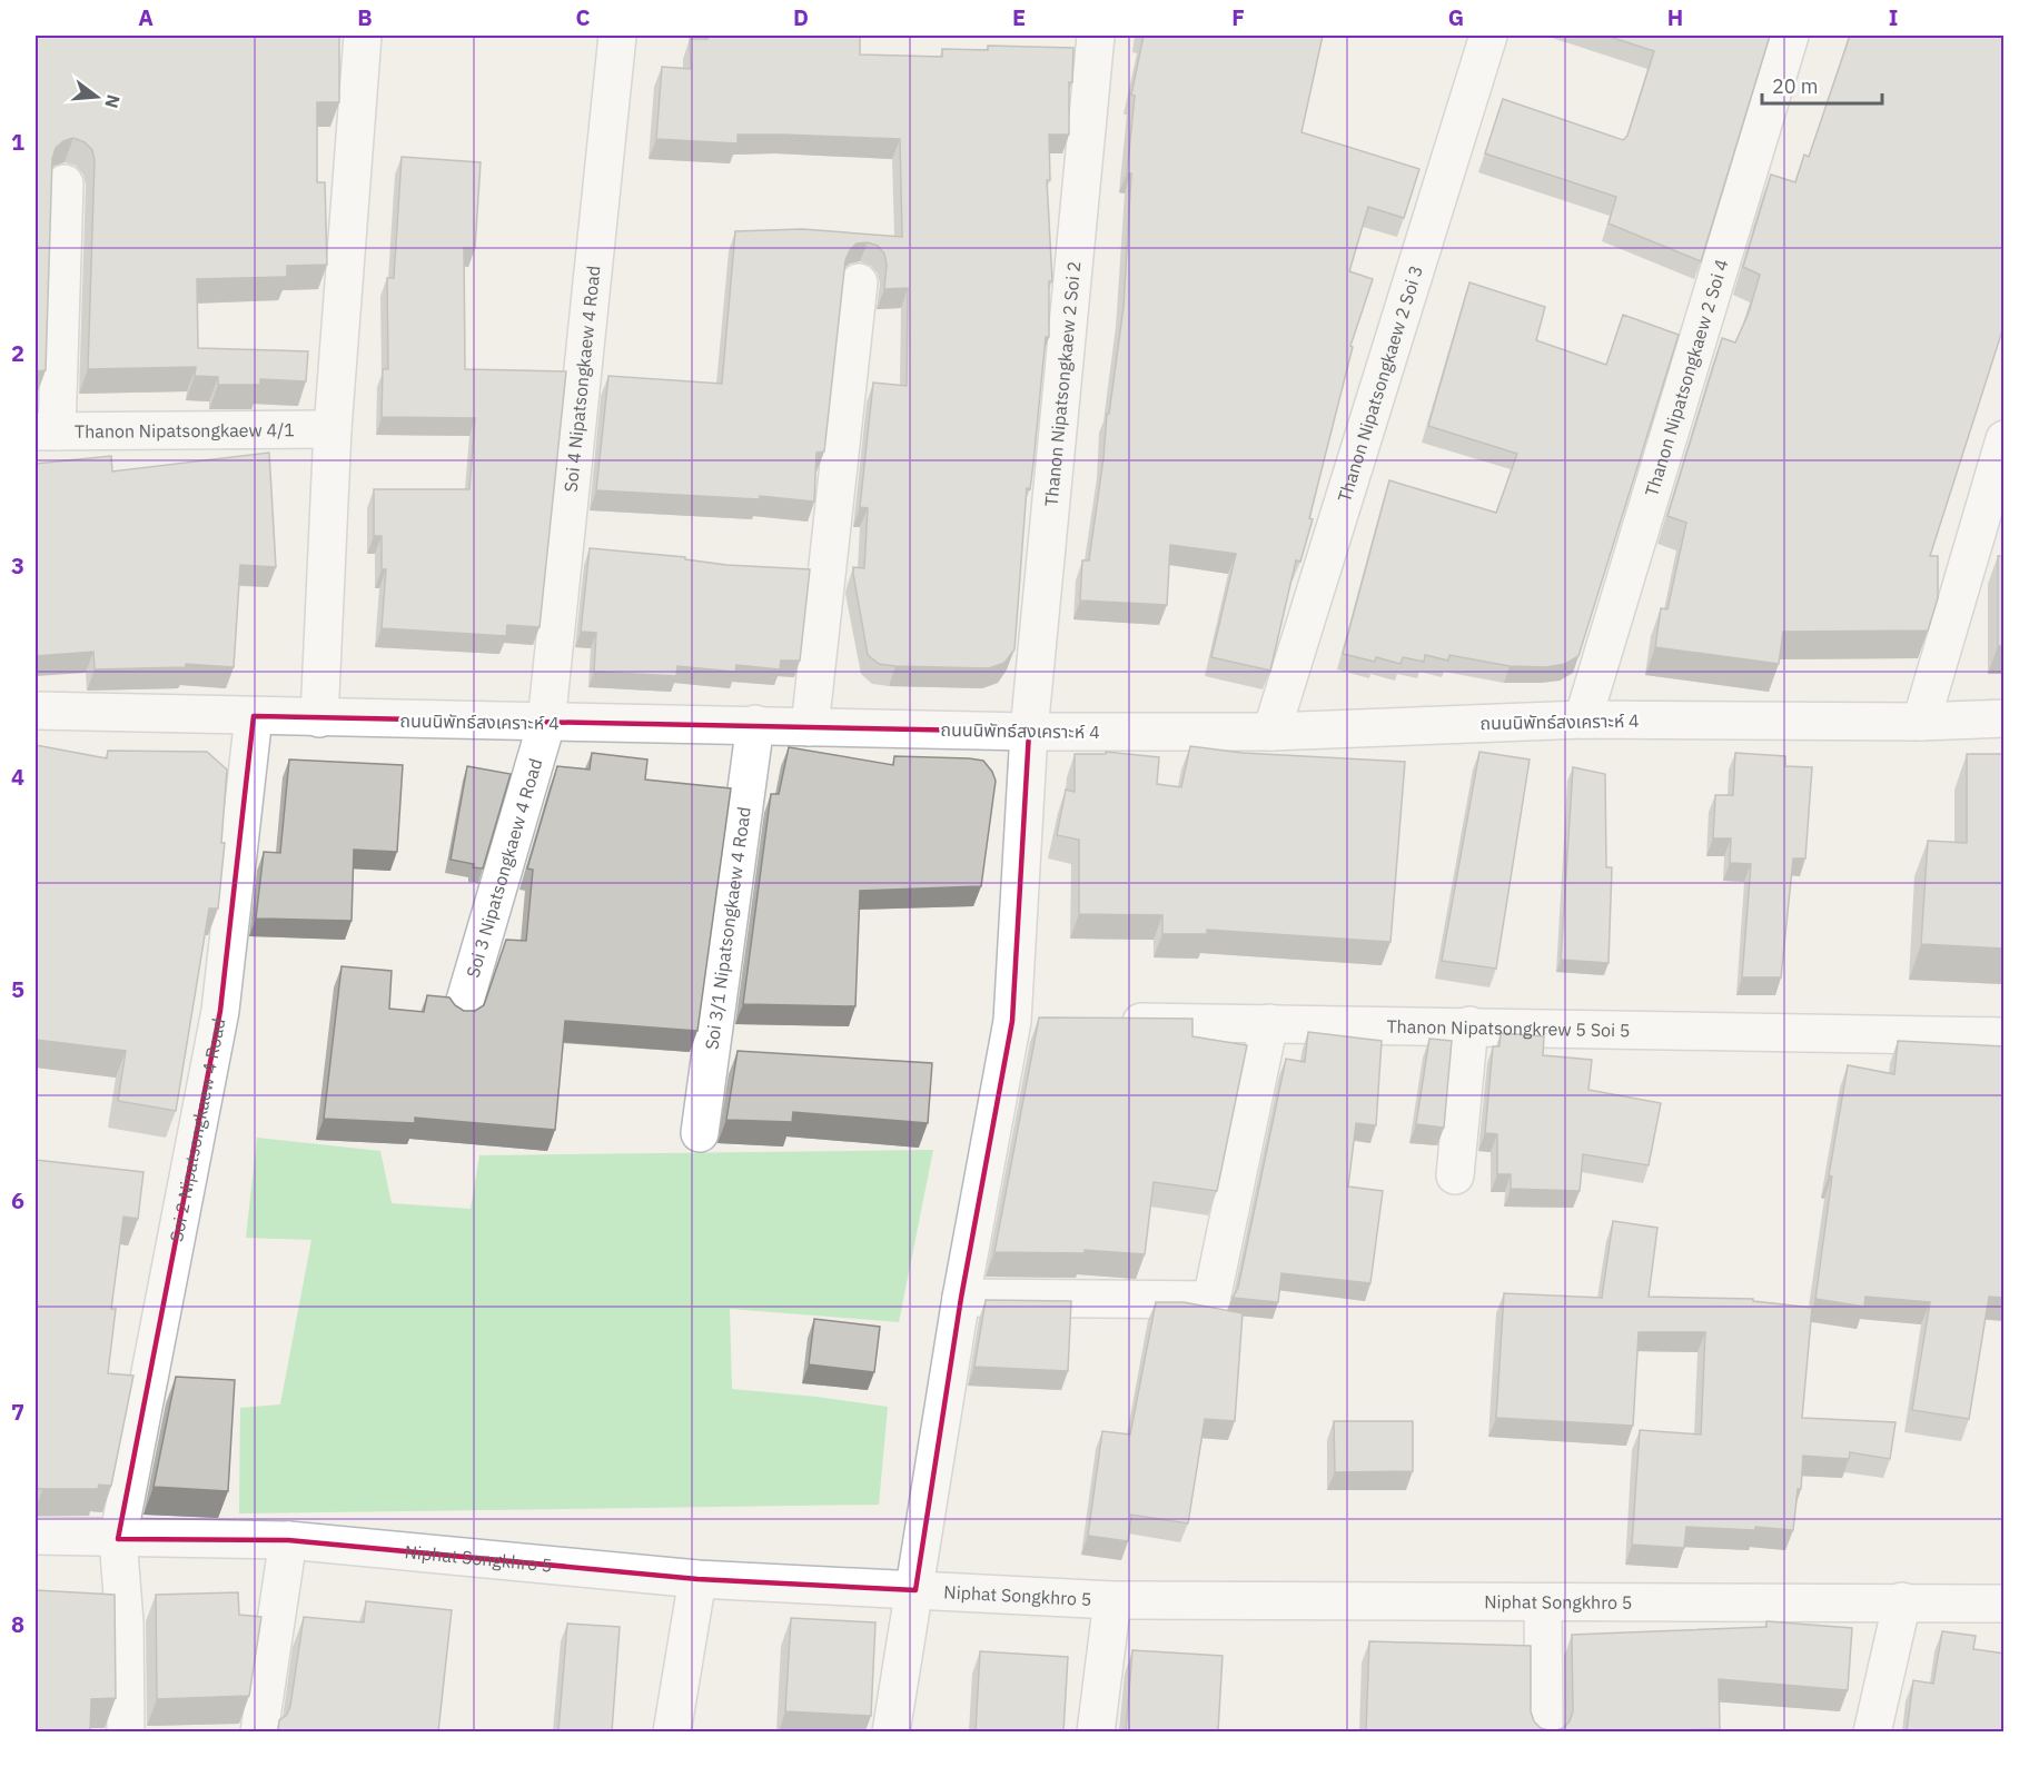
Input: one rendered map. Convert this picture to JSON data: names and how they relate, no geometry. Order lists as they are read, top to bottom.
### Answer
{
  "streets": {
    "street": [
      "Thanon Nipatsongkaew 2 Soi 4",
      "Soi 4 Nipatsongkaew 4 Road",
      "Thanon Nipatsongkaew 2 Soi 2",
      "Thanon Nipatsongkaew 2 Soi 3",
      "Thanon Nipatsongkaew 4/1",
      "ถนนนิพัทธ์สงเคราะห์ 4",
      "Soi 3 Nipatsongkaew 4 Road",
      "Soi 3/1 Nipatsongkaew 4 Road",
      "Thanon Nipatsongkrew 5 Soi 5",
      "Soi 2 Nipatsongkaew 4 Road",
      "Niphat Songkhro 5"
    ]
  },
  "crossings": [
    ["Thanon Nipatsongkaew 2 Soi 4", "ถนนนิพัทธ์สงเคราะห์ 4"],
    ["Soi 4 Nipatsongkaew 4 Road", "ถนนนิพัทธ์สงเคราะห์ 4"],
    ["Soi 4 Nipatsongkaew 4 Road", "Soi 3 Nipatsongkaew 4 Road"],
    ["Thanon Nipatsongkaew 2 Soi 2", "ถนนนิพัทธ์สงเคราะห์ 4"],
    ["Thanon Nipatsongkaew 2 Soi 2", "Niphat Songkhro 5"],
    ["Thanon Nipatsongkaew 2 Soi 3", "ถนนนิพัทธ์สงเคราะห์ 4"],
    ["ถนนนิพัทธ์สงเคราะห์ 4", "Soi 3 Nipatsongkaew 4 Road"],
    ["ถนนนิพัทธ์สงเคราะห์ 4", "Soi 3/1 Nipatsongkaew 4 Road"],
    ["ถนนนิพัทธ์สงเคราะห์ 4", "Soi 2 Nipatsongkaew 4 Road"],
    ["Soi 2 Nipatsongkaew 4 Road", "Niphat Songkhro 5"]
  ],
  "scale_bar": "20 m",
  "north": "right",
  "grid": {
    "columns": [
      "A",
      "B",
      "C",
      "D",
      "E",
      "F",
      "G",
      "H",
      "I"
    ],
    "rows": [
      "1",
      "2",
      "3",
      "4",
      "5",
      "6",
      "7",
      "8"
    ]
  }
}
